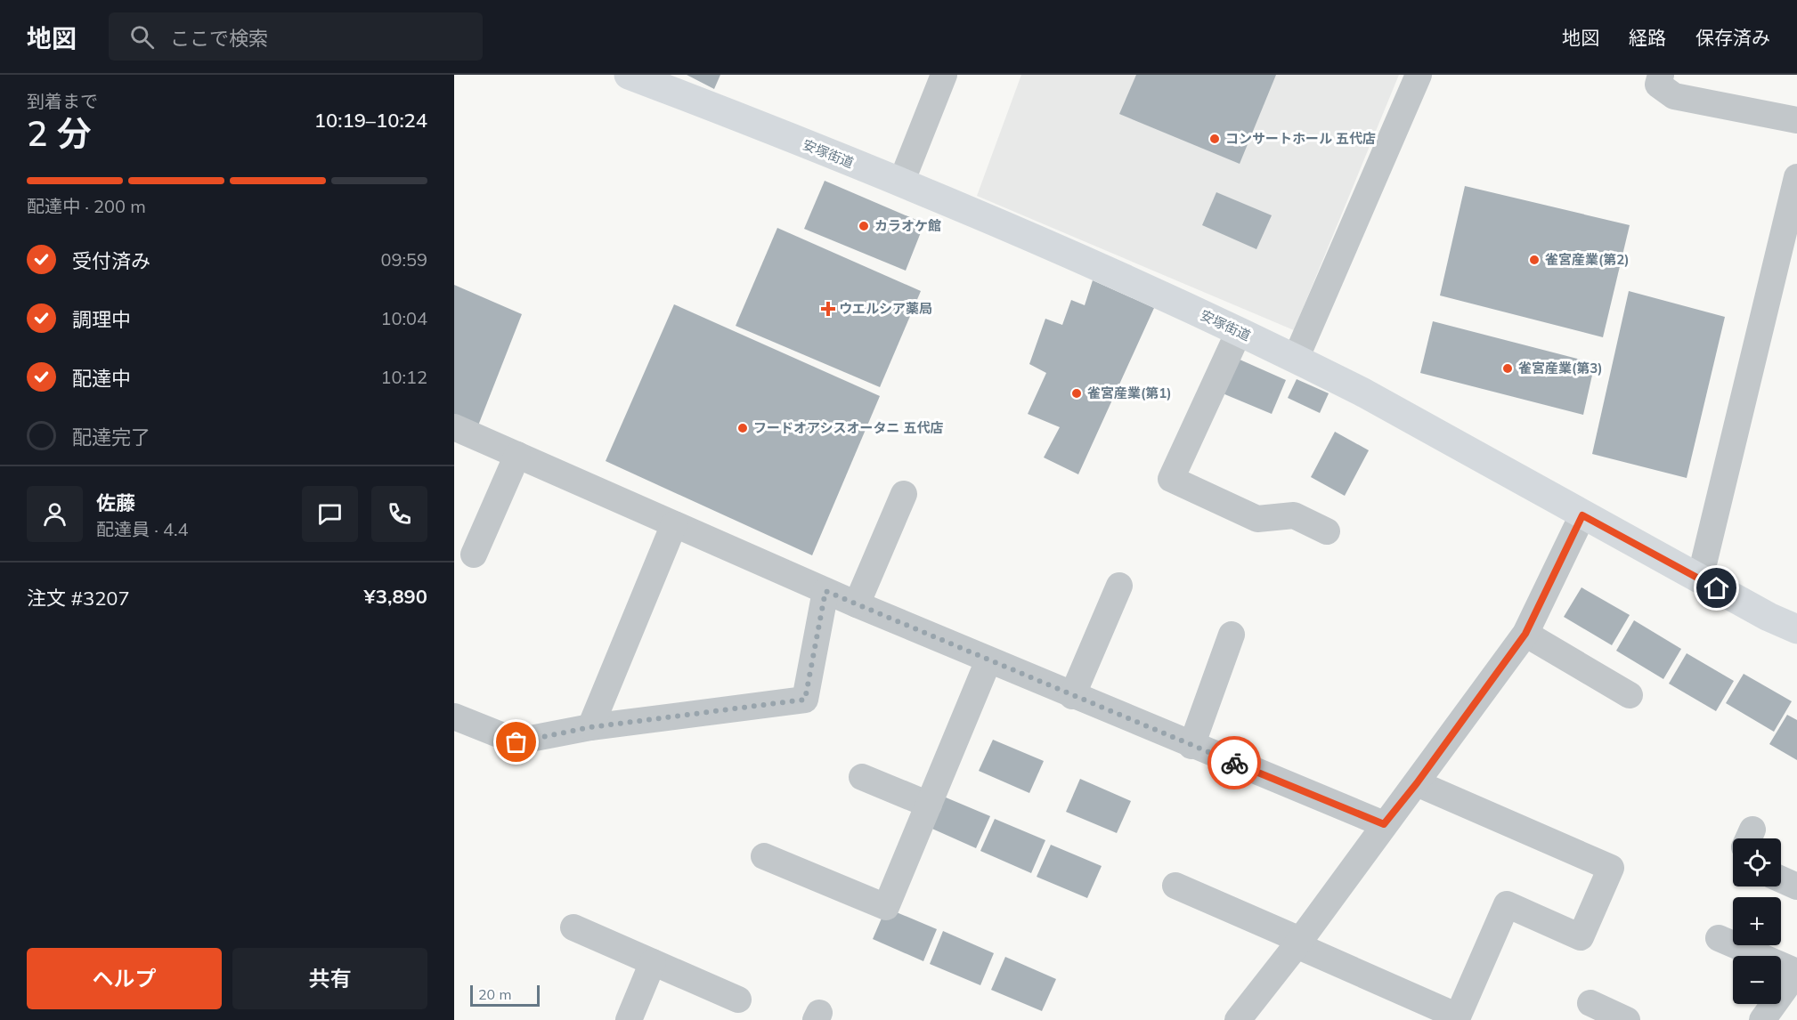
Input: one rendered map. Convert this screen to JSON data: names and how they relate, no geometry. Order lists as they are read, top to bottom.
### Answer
{
  "streets": {
    "main road": ["安塚街道"]
  },
  "places": {
    "other": [
      "コンサートホール 五代店",
      "カラオケ館",
      "雀宮産業(第2)",
      "雀宮産業(第3)",
      "雀宮産業(第1)",
      "フードオアシスオータニ 五代店"
    ],
    "health": ["ウエルシア薬局"]
  },
  "scale_bar": "20 m",
  "page": {
    "header": "地図",
    "search": "ここで検索",
    "nav": ["地図", "経路", "保存済み"],
    "heading": ["2 分", "到着まで", "10:19–10:24"],
    "panel": [
      "佐藤",
      "配達員 · 4.4",
      "注文 #3207",
      "¥3,890"
    ],
    "bar": "配達中 · 200 m",
    "list": [
      ["受付済み", "09:59"],
      ["調理中", "10:04"],
      ["配達中", "10:12"],
      "配達完了"
    ],
    "map_buttons": ["+", "−"],
    "buttons": ["ヘルプ", "共有"],
    "scale": "20 m"
  }
}
